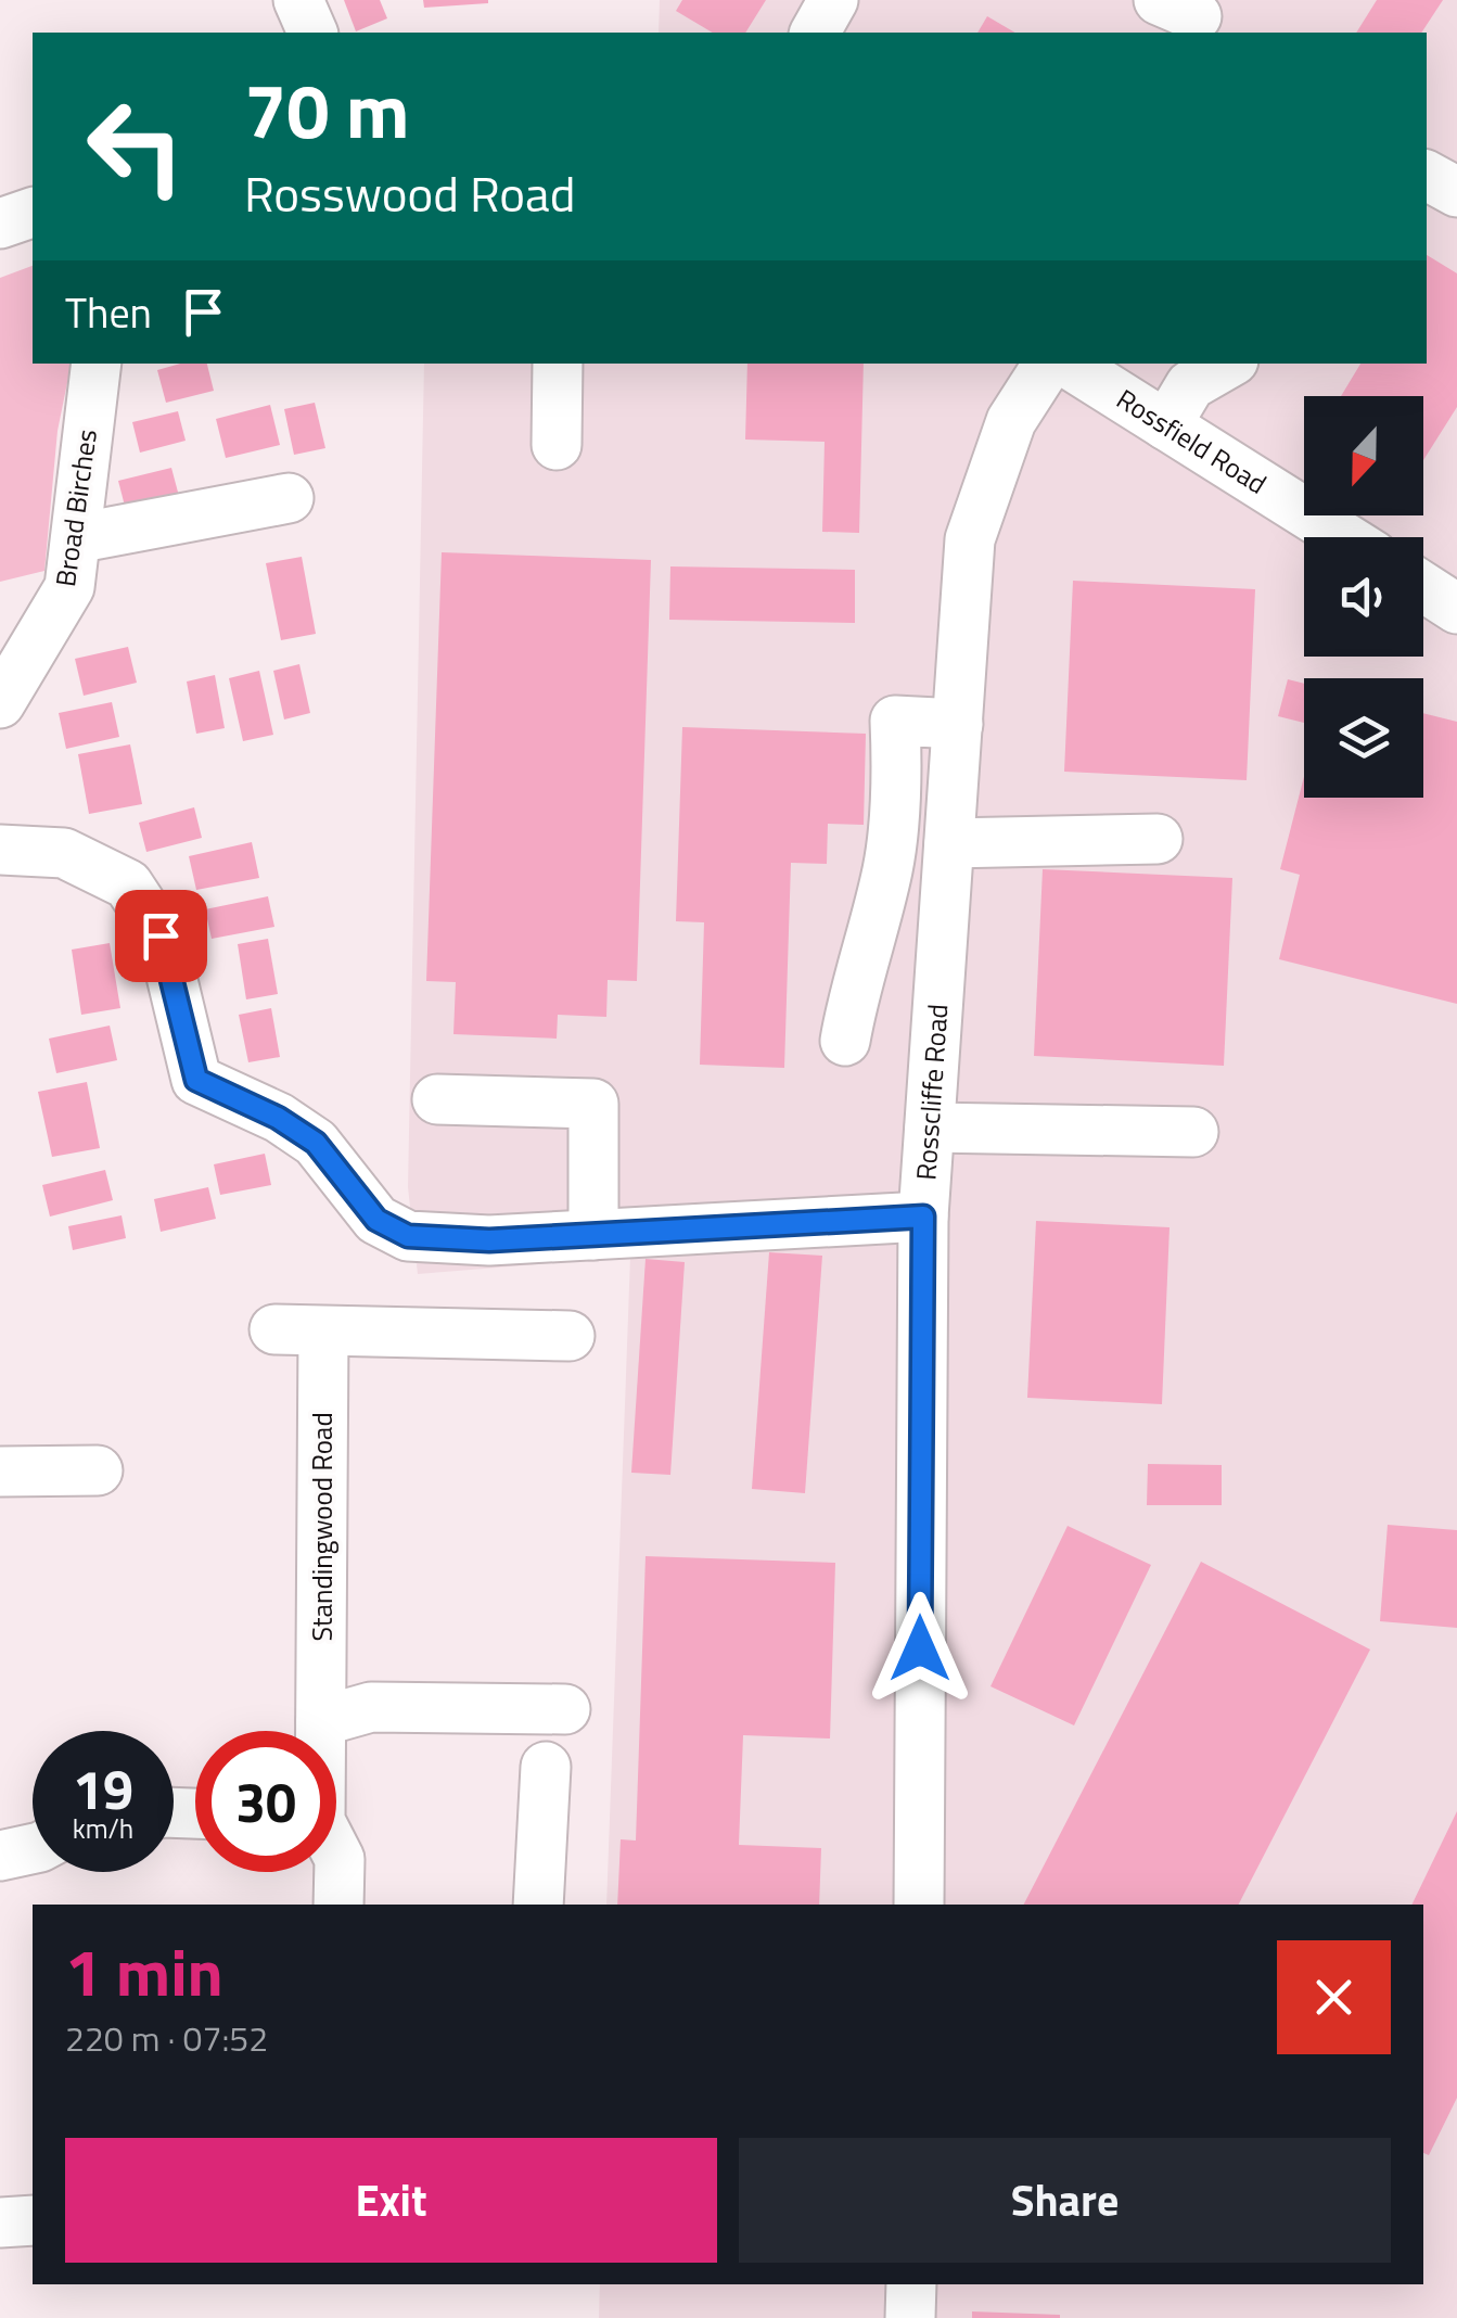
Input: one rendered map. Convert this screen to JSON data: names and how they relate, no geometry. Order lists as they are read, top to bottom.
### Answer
{
  "streets": {
    "street": [
      "Rossfield Road",
      "Broad Birches",
      "Rosscliffe Road",
      "Standingwood Road"
    ]
  },
  "north": "bottom",
  "page": {
    "turn": ["70 m", "Rosswood Road"],
    "then": "Then",
    "speed": "19 km/h",
    "limit": "30",
    "heading": ["1 min", "220 m · 07:52"],
    "buttons": ["Exit", "Share"]
  }
}
